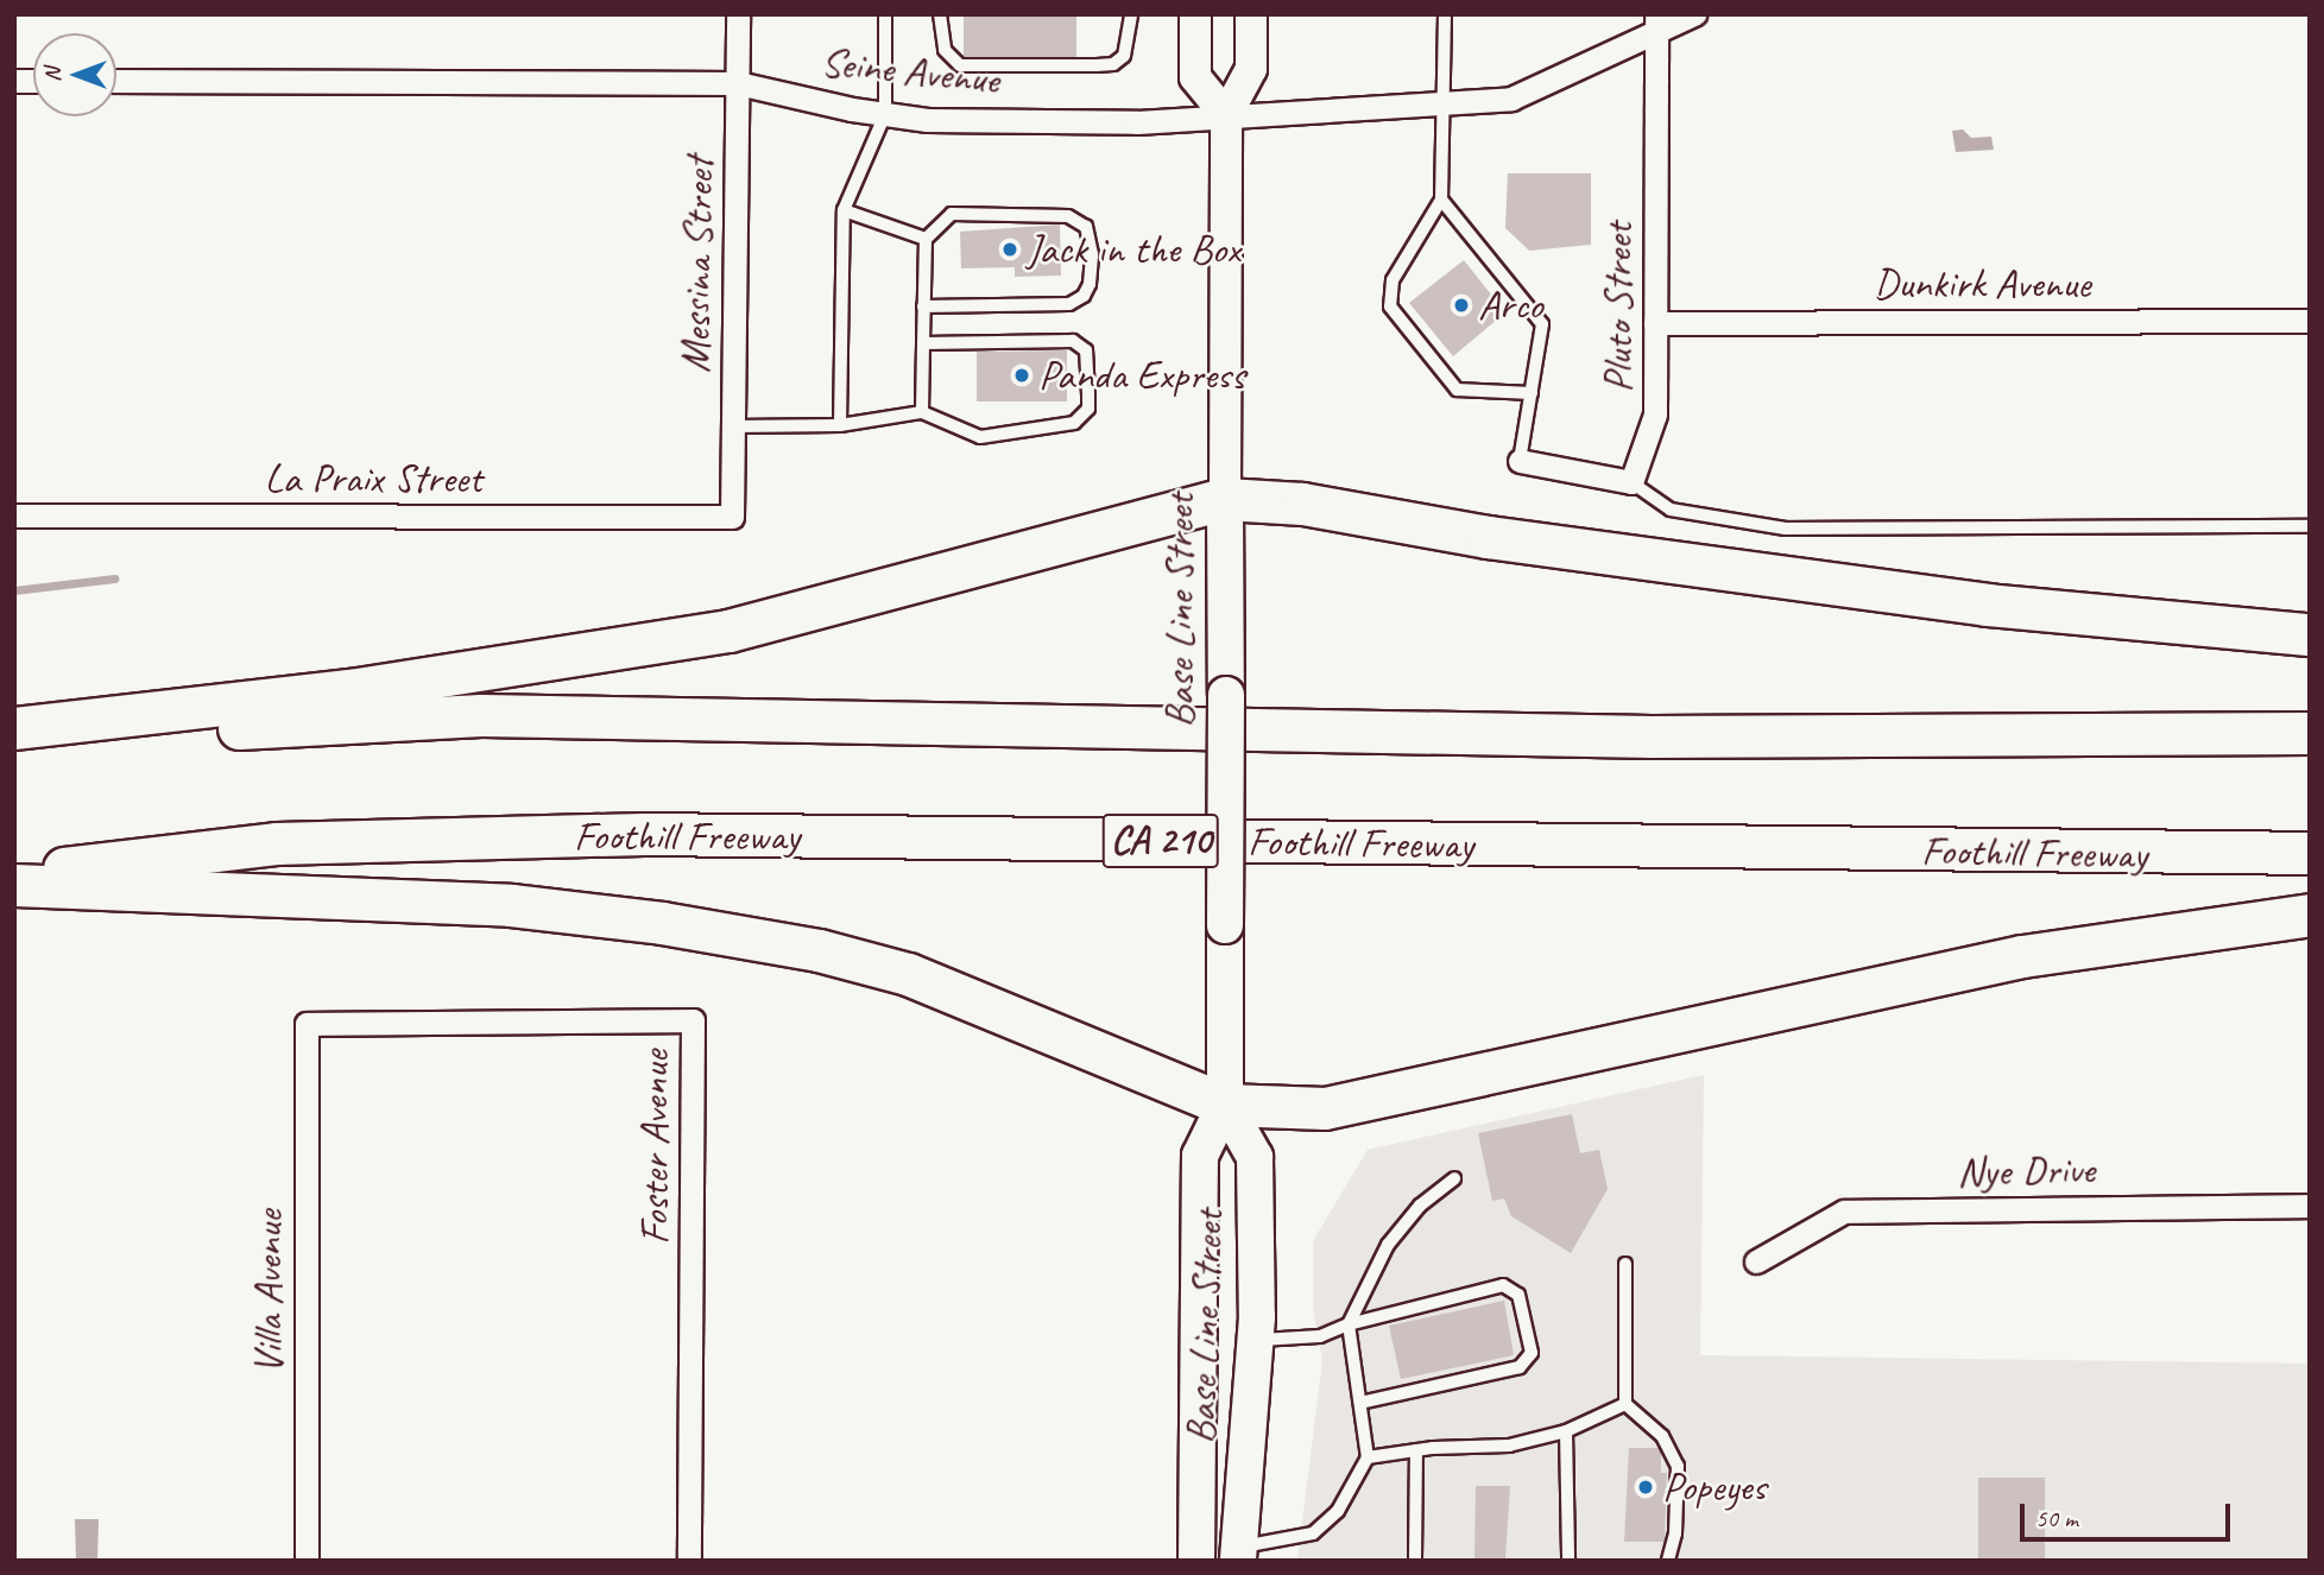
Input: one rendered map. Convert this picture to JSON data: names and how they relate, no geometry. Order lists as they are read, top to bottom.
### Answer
{
  "streets": {
    "highway": ["Foothill Freeway", "CA 210"],
    "main road": ["Base Line Street"],
    "street": [
      "Seine Avenue",
      "Messina Street",
      "Dunkirk Avenue",
      "Pluto Street",
      "La Praix Street",
      "Foster Avenue",
      "Nye Drive",
      "Villa Avenue"
    ]
  },
  "crossings": [
    ["Seine Avenue", "Messina Street"],
    ["Seine Avenue", "Pluto Street"],
    ["Seine Avenue", "Base Line Street"],
    ["Messina Street", "La Praix Street"],
    ["Dunkirk Avenue", "Pluto Street"],
    ["Foster Avenue", "Villa Avenue"]
  ],
  "places": [
    "Jack in the Box",
    "Arco",
    "Panda Express",
    "Popeyes"
  ],
  "scale_bar": "50 m",
  "north": "left"
}
